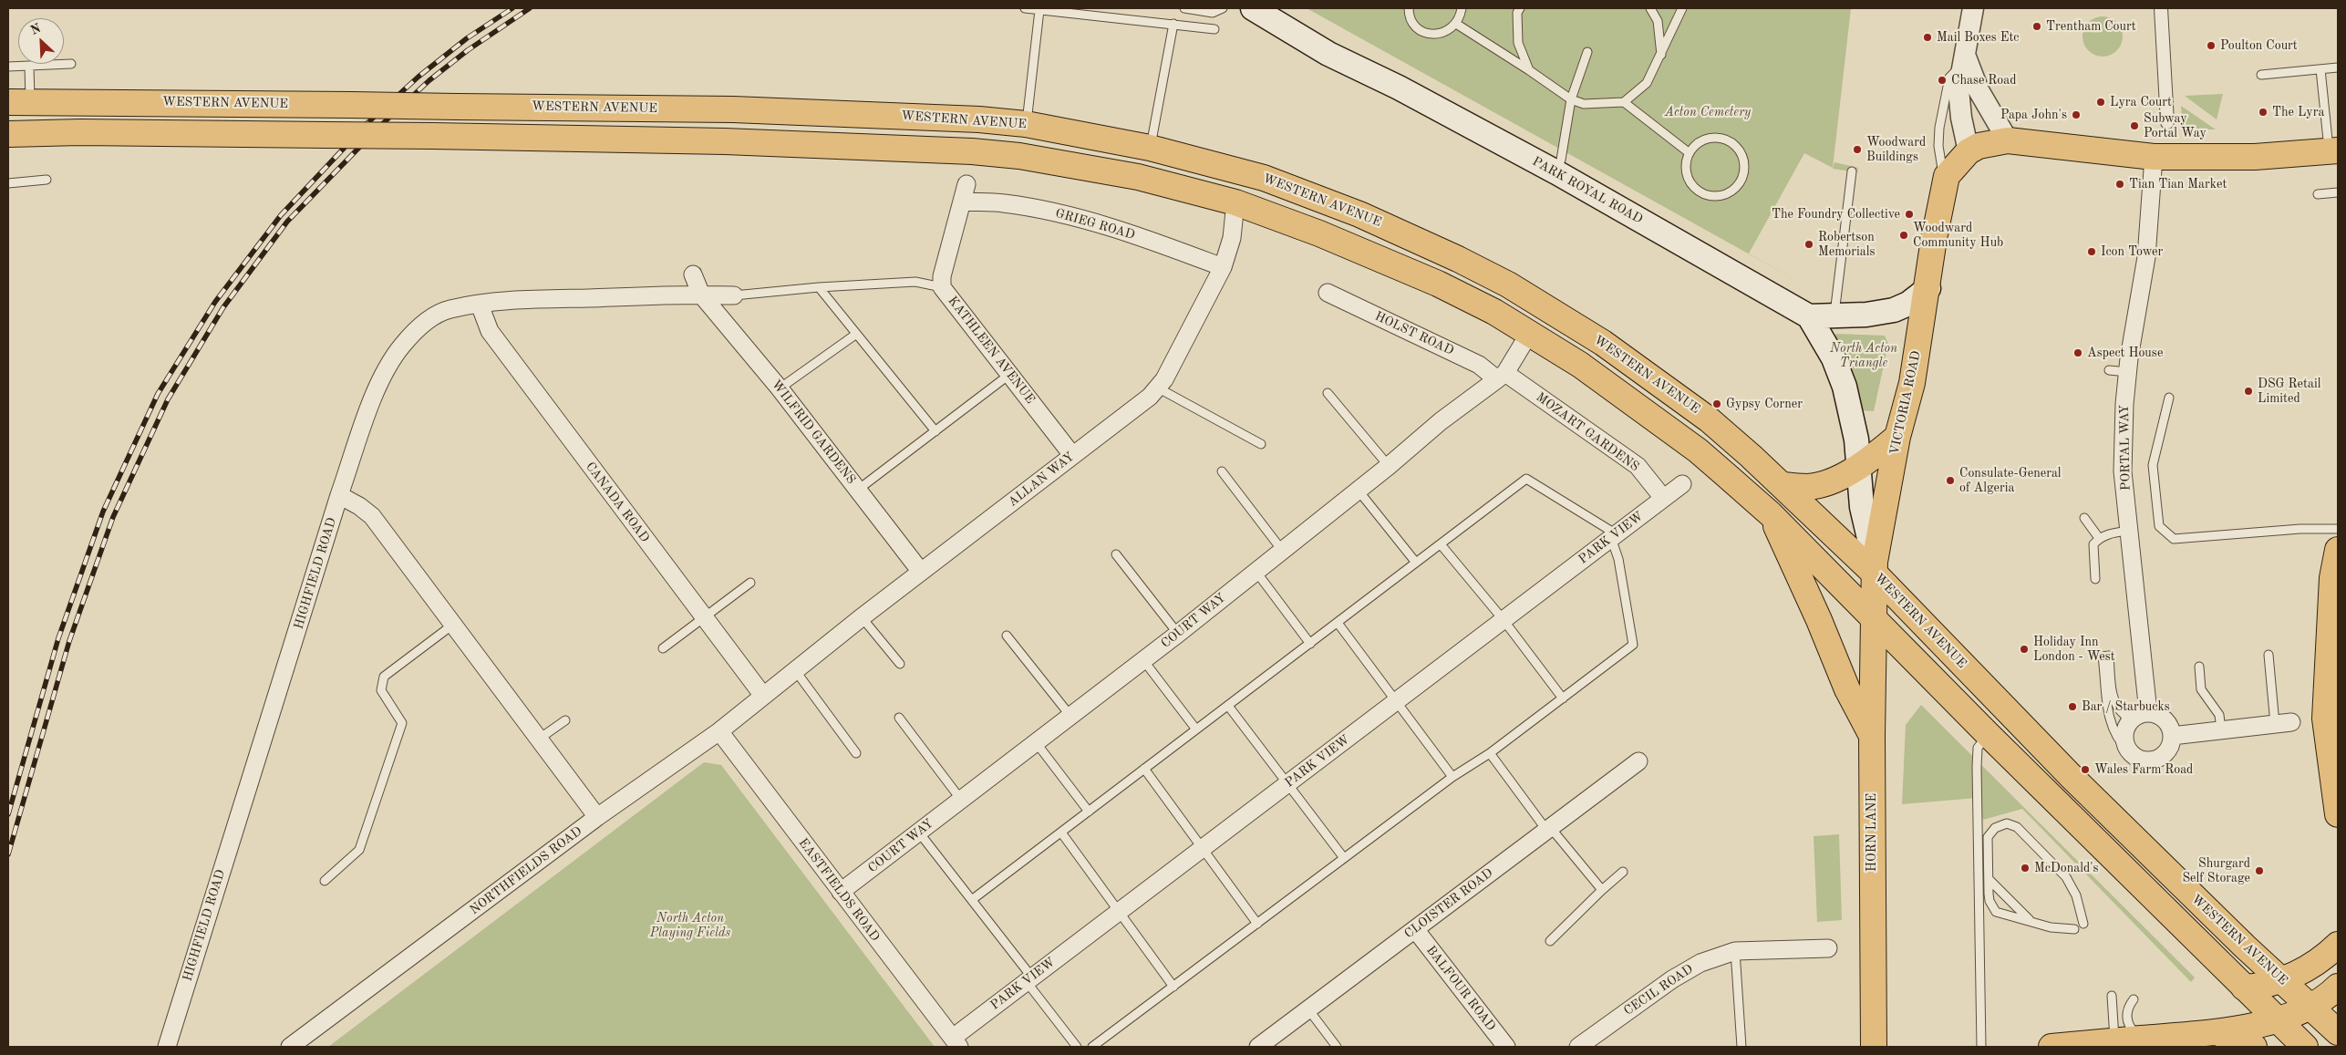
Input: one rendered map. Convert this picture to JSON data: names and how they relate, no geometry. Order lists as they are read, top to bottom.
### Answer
{
  "streets": {
    "main road": [
      "WESTERN AVENUE",
      "PARK ROYAL ROAD",
      "VICTORIA ROAD",
      "HORN LANE"
    ],
    "street": [
      "GRIEG ROAD",
      "HOLST ROAD",
      "KATHLEEN AVENUE",
      "WILFRID GARDENS",
      "MOZART GARDENS",
      "PORTAL WAY",
      "ALLAN WAY",
      "CANADA ROAD",
      "PARK VIEW",
      "HIGHFIELD ROAD",
      "COURT WAY",
      "NORTHFIELDS ROAD",
      "EASTFIELDS ROAD",
      "CLOISTER ROAD",
      "BALFOUR ROAD",
      "CECIL ROAD"
    ]
  },
  "crossings": [
    ["WESTERN AVENUE", "VICTORIA ROAD"],
    ["PARK ROYAL ROAD", "VICTORIA ROAD"],
    ["GRIEG ROAD", "KATHLEEN AVENUE"],
    ["GRIEG ROAD", "ALLAN WAY"],
    ["HOLST ROAD", "MOZART GARDENS"],
    ["HOLST ROAD", "COURT WAY"],
    ["KATHLEEN AVENUE", "ALLAN WAY"],
    ["VICTORIA ROAD", "HORN LANE"],
    ["WILFRID GARDENS", "ALLAN WAY"],
    ["WILFRID GARDENS", "HIGHFIELD ROAD"],
    ["MOZART GARDENS", "PARK VIEW"],
    ["MOZART GARDENS", "COURT WAY"],
    ["ALLAN WAY", "CANADA ROAD"],
    ["ALLAN WAY", "NORTHFIELDS ROAD"],
    ["CANADA ROAD", "HIGHFIELD ROAD"],
    ["CANADA ROAD", "NORTHFIELDS ROAD"],
    ["PARK VIEW", "EASTFIELDS ROAD"],
    ["COURT WAY", "EASTFIELDS ROAD"],
    ["NORTHFIELDS ROAD", "EASTFIELDS ROAD"],
    ["CLOISTER ROAD", "BALFOUR ROAD"]
  ],
  "parks": ["Acton Cemetery", "North Acton Triangle", "North Acton Playing Fields"],
  "places": [
    "Trentham Court",
    "Mail Boxes Etc",
    "Poulton Court",
    "Chase Road",
    "Lyra Court",
    "The Lyra",
    "Papa John's",
    "Subway Portal Way",
    "Woodward Buildings",
    "Tian Tian Market",
    "The Foundry Collective",
    "Woodward Community Hub",
    "Robertson Memorials",
    "Icon Tower",
    "Aspect House",
    "DSG Retail Limited",
    "Gypsy Corner",
    "Consulate-General of Algeria",
    "Holiday Inn London - West",
    "Bar / Starbucks",
    "Wales Farm Road",
    "McDonald's",
    "Shurgard Self Storage"
  ],
  "north": "top left"
}
